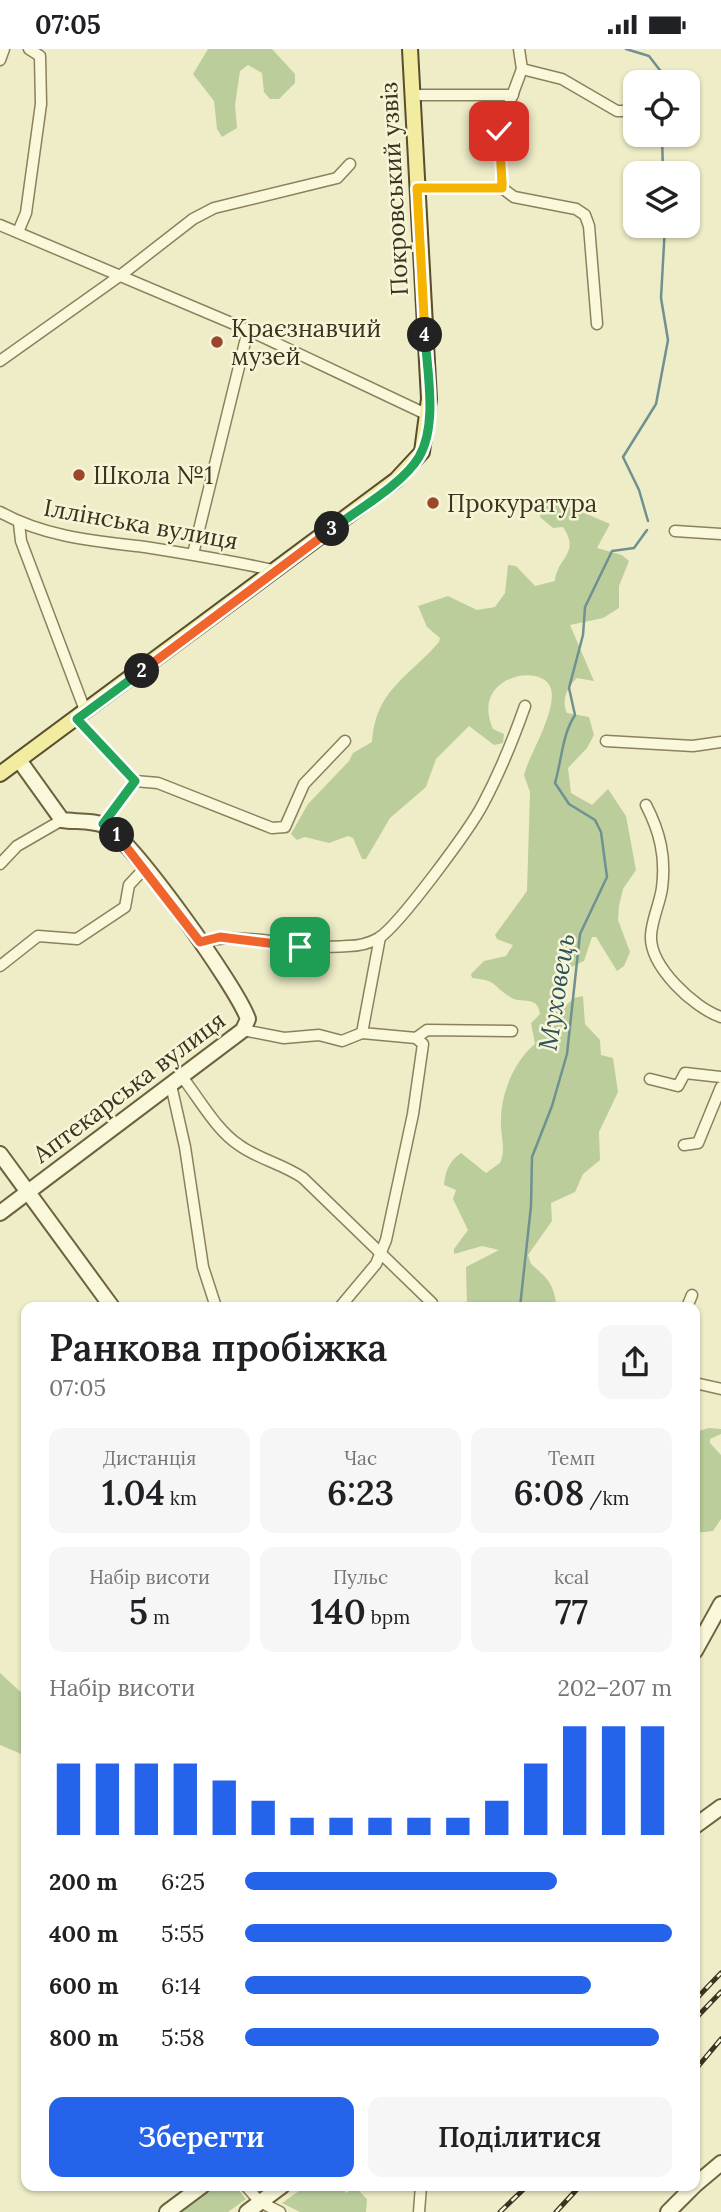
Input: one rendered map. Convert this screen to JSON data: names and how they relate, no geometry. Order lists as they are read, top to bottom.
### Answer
{
  "streets": {
    "main road": ["Покровський узвіз"],
    "street": ["Іллінська вулиця", "Аптекарська вулиця"]
  },
  "crossings": [
    ["Покровський узвіз", "Іллінська вулиця"]
  ],
  "water": ["Муховець"],
  "places": ["Краєзнавчий музей", "Школа №1", "Прокуратура"],
  "page": {
    "status": "07:05",
    "pins": [
      "4",
      "3",
      "2",
      "1"
    ],
    "heading": ["Ранкова пробіжка", "07:05"],
    "stats": [
      ["Дистанція", "1.04 km"],
      ["Час", "6:23"],
      ["Темп", "6:08 /km"],
      ["Набір висоти", "5 m"],
      ["Пульс", "140 bpm"],
      ["kcal", "77"]
    ],
    "chart": ["Набір висоти", "202–207 m"],
    "list": [
      {
        "name": "200 m",
        "note": "6:25"
      },
      {
        "name": "400 m",
        "note": "5:55"
      },
      {
        "name": "600 m",
        "note": "6:14"
      },
      {
        "name": "800 m",
        "note": "5:58"
      }
    ],
    "buttons": ["Зберегти", "Поділитися"]
  }
}
